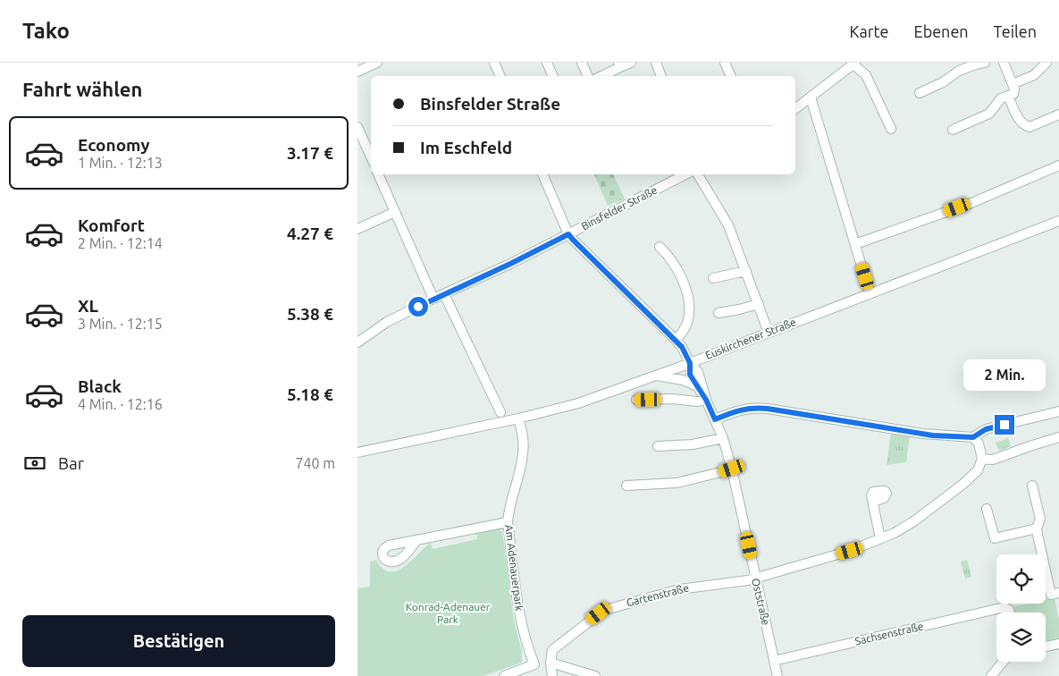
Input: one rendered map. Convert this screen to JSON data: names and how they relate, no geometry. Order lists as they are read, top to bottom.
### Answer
{
  "streets": {
    "street": [
      "Binsfelder Straße",
      "Euskirchener Straße",
      "Am Adenauerpark",
      "Gartenstraße",
      "Oststraße",
      "Sachsenstraße"
    ]
  },
  "crossings": [
    ["Euskirchener Straße", "Am Adenauerpark"],
    ["Euskirchener Straße", "Oststraße"],
    ["Gartenstraße", "Oststraße"],
    ["Oststraße", "Sachsenstraße"]
  ],
  "parks": ["Konrad-Adenauer Park"],
  "page": {
    "header": "Tako",
    "nav": ["Karte", "Ebenen", "Teilen"],
    "heading": "Fahrt wählen",
    "banner": ["Binsfelder Straße", "Im Eschfeld"],
    "list": [
      {
        "name": "Economy",
        "note": "1 Min. · 12:13",
        "value": "3.17 €"
      },
      {
        "name": "Komfort",
        "note": "2 Min. · 12:14",
        "value": "4.27 €"
      },
      {
        "name": "XL",
        "note": "3 Min. · 12:15",
        "value": "5.38 €"
      },
      {
        "name": "Black",
        "note": "4 Min. · 12:16",
        "value": "5.18 €"
      }
    ],
    "bubble": "2 Min.",
    "pay": ["Bar", "740 m"],
    "buttons": "Bestätigen"
  }
}
